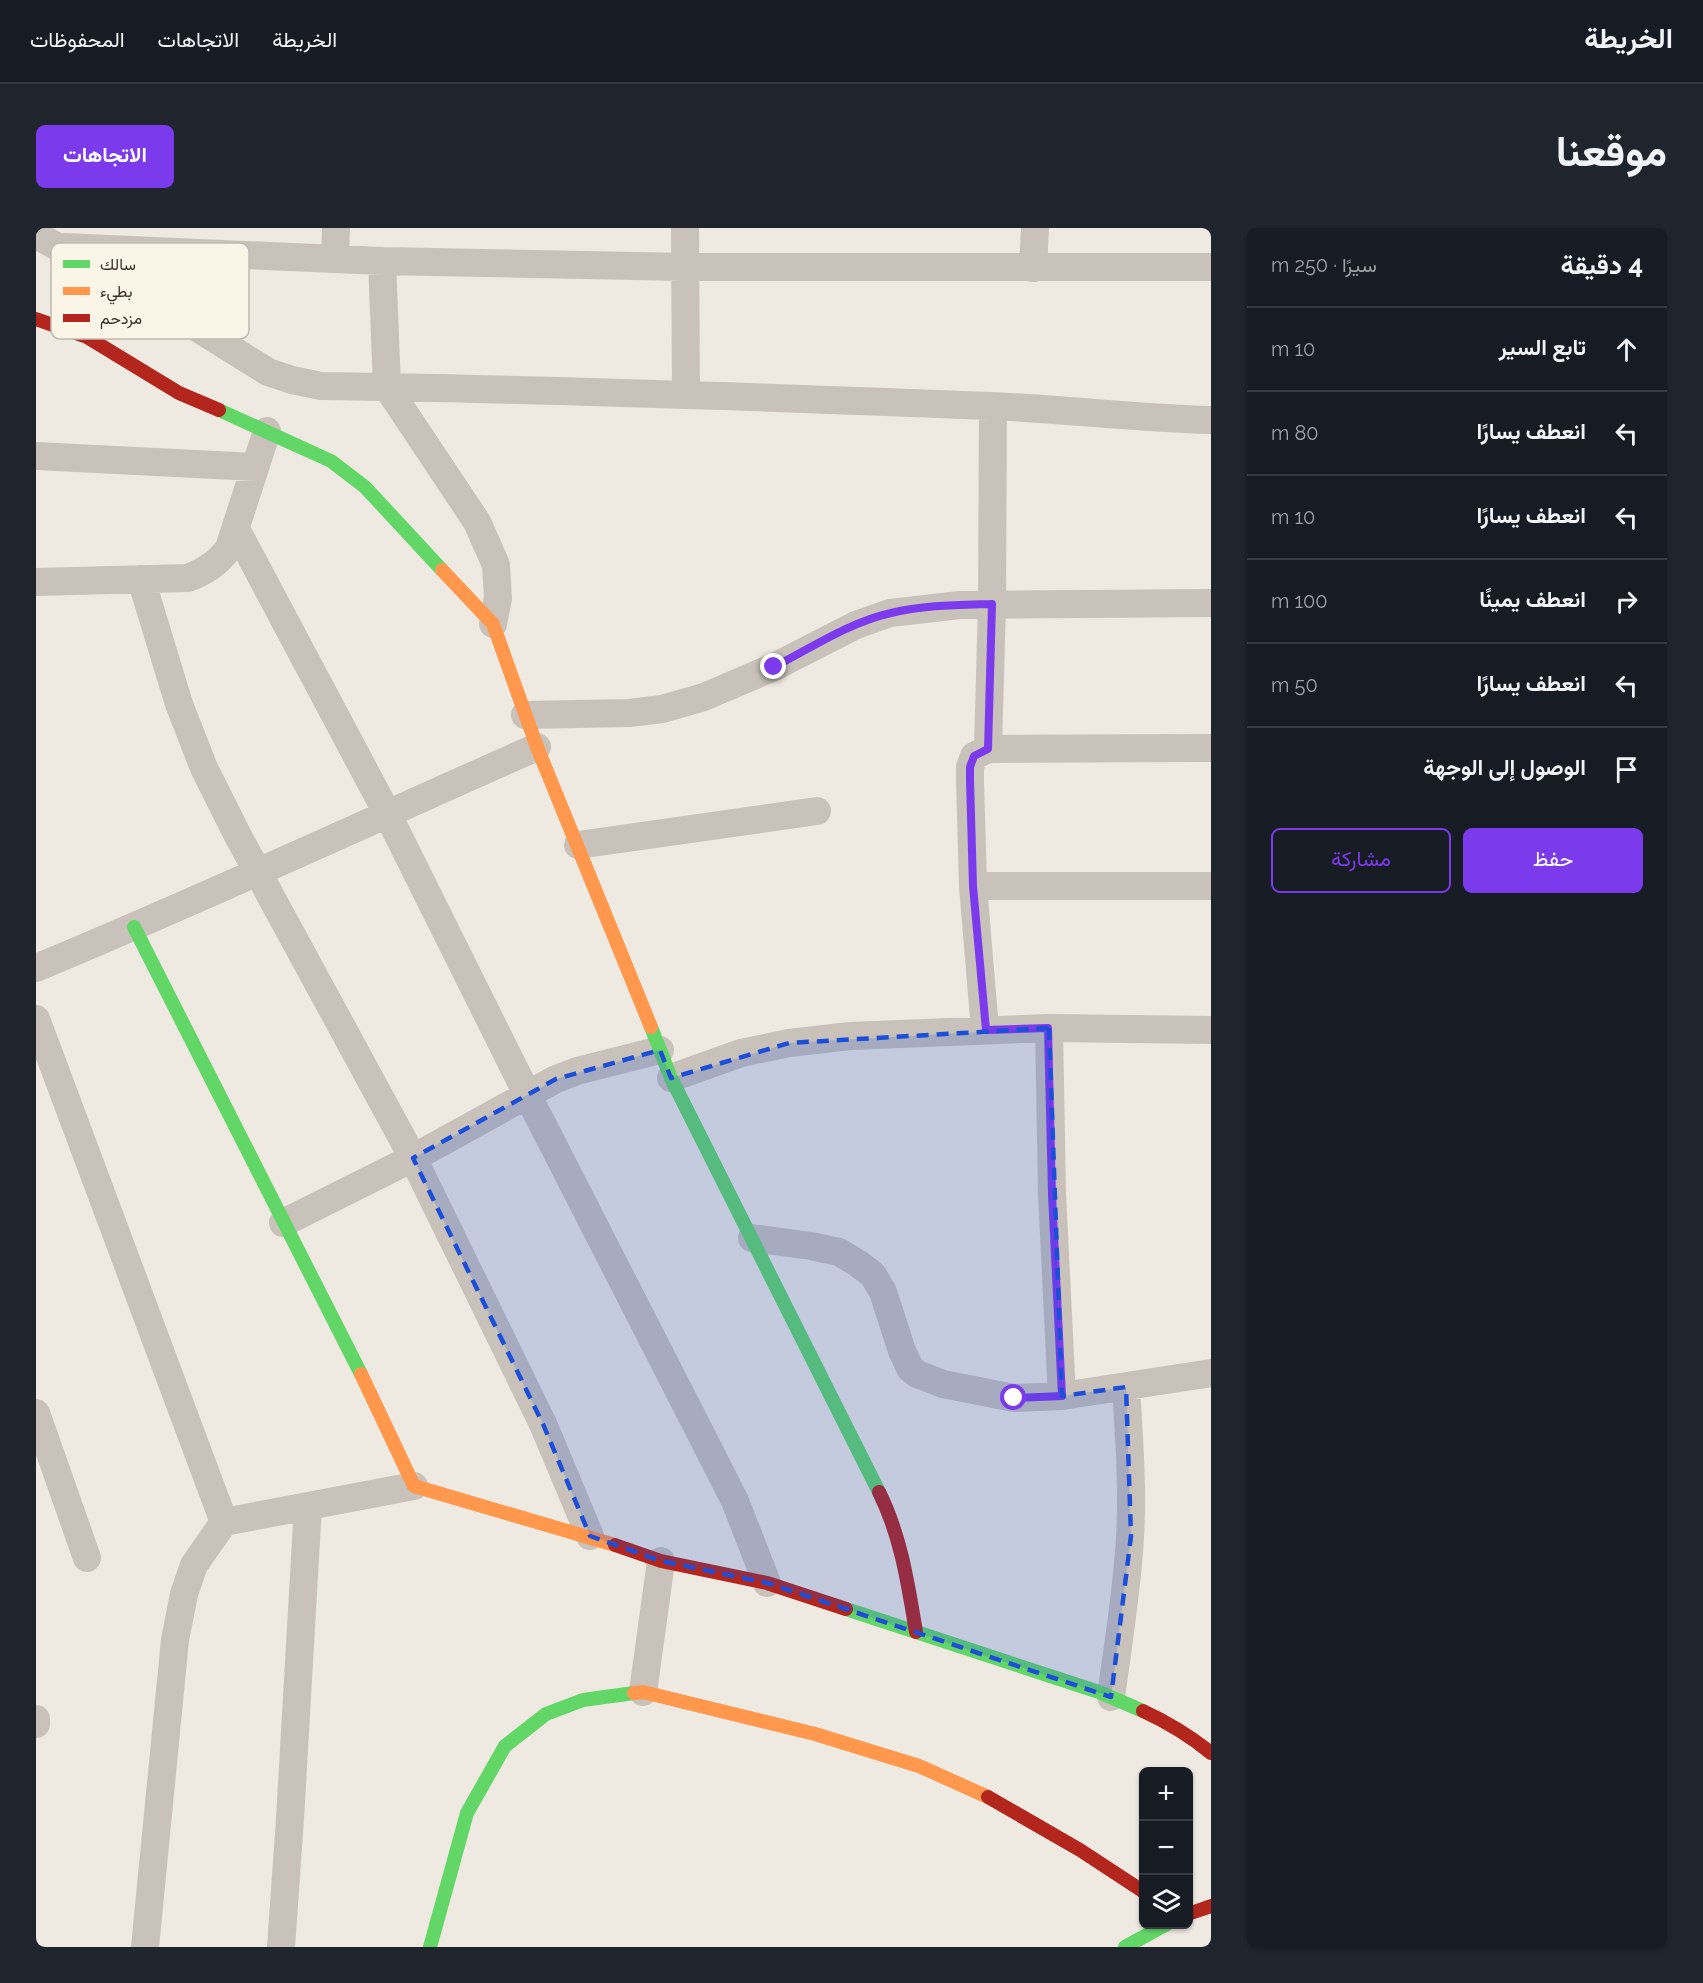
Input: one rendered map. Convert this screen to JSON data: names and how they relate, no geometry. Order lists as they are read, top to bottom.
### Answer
{
  "legend": ["سالك", "بطيء", "مزدحم"],
  "page": {
    "header": "الخريطة",
    "nav": ["الخريطة", "الاتجاهات", "المحفوظات"],
    "title": "موقعنا",
    "buttons": [
      "الاتجاهات",
      ["حفظ", "مشاركة"]
    ],
    "heading": ["4 دقيقة", "سيرًا · 250 m"],
    "list": [
      ["تابع السير", "10 m"],
      ["انعطف يسارًا", "80 m"],
      ["انعطف يسارًا", "10 m"],
      ["انعطف يمينًا", "100 m"],
      ["انعطف يسارًا", "50 m"],
      "الوصول إلى الوجهة"
    ],
    "map_buttons": ["+", "−"]
  }
}
